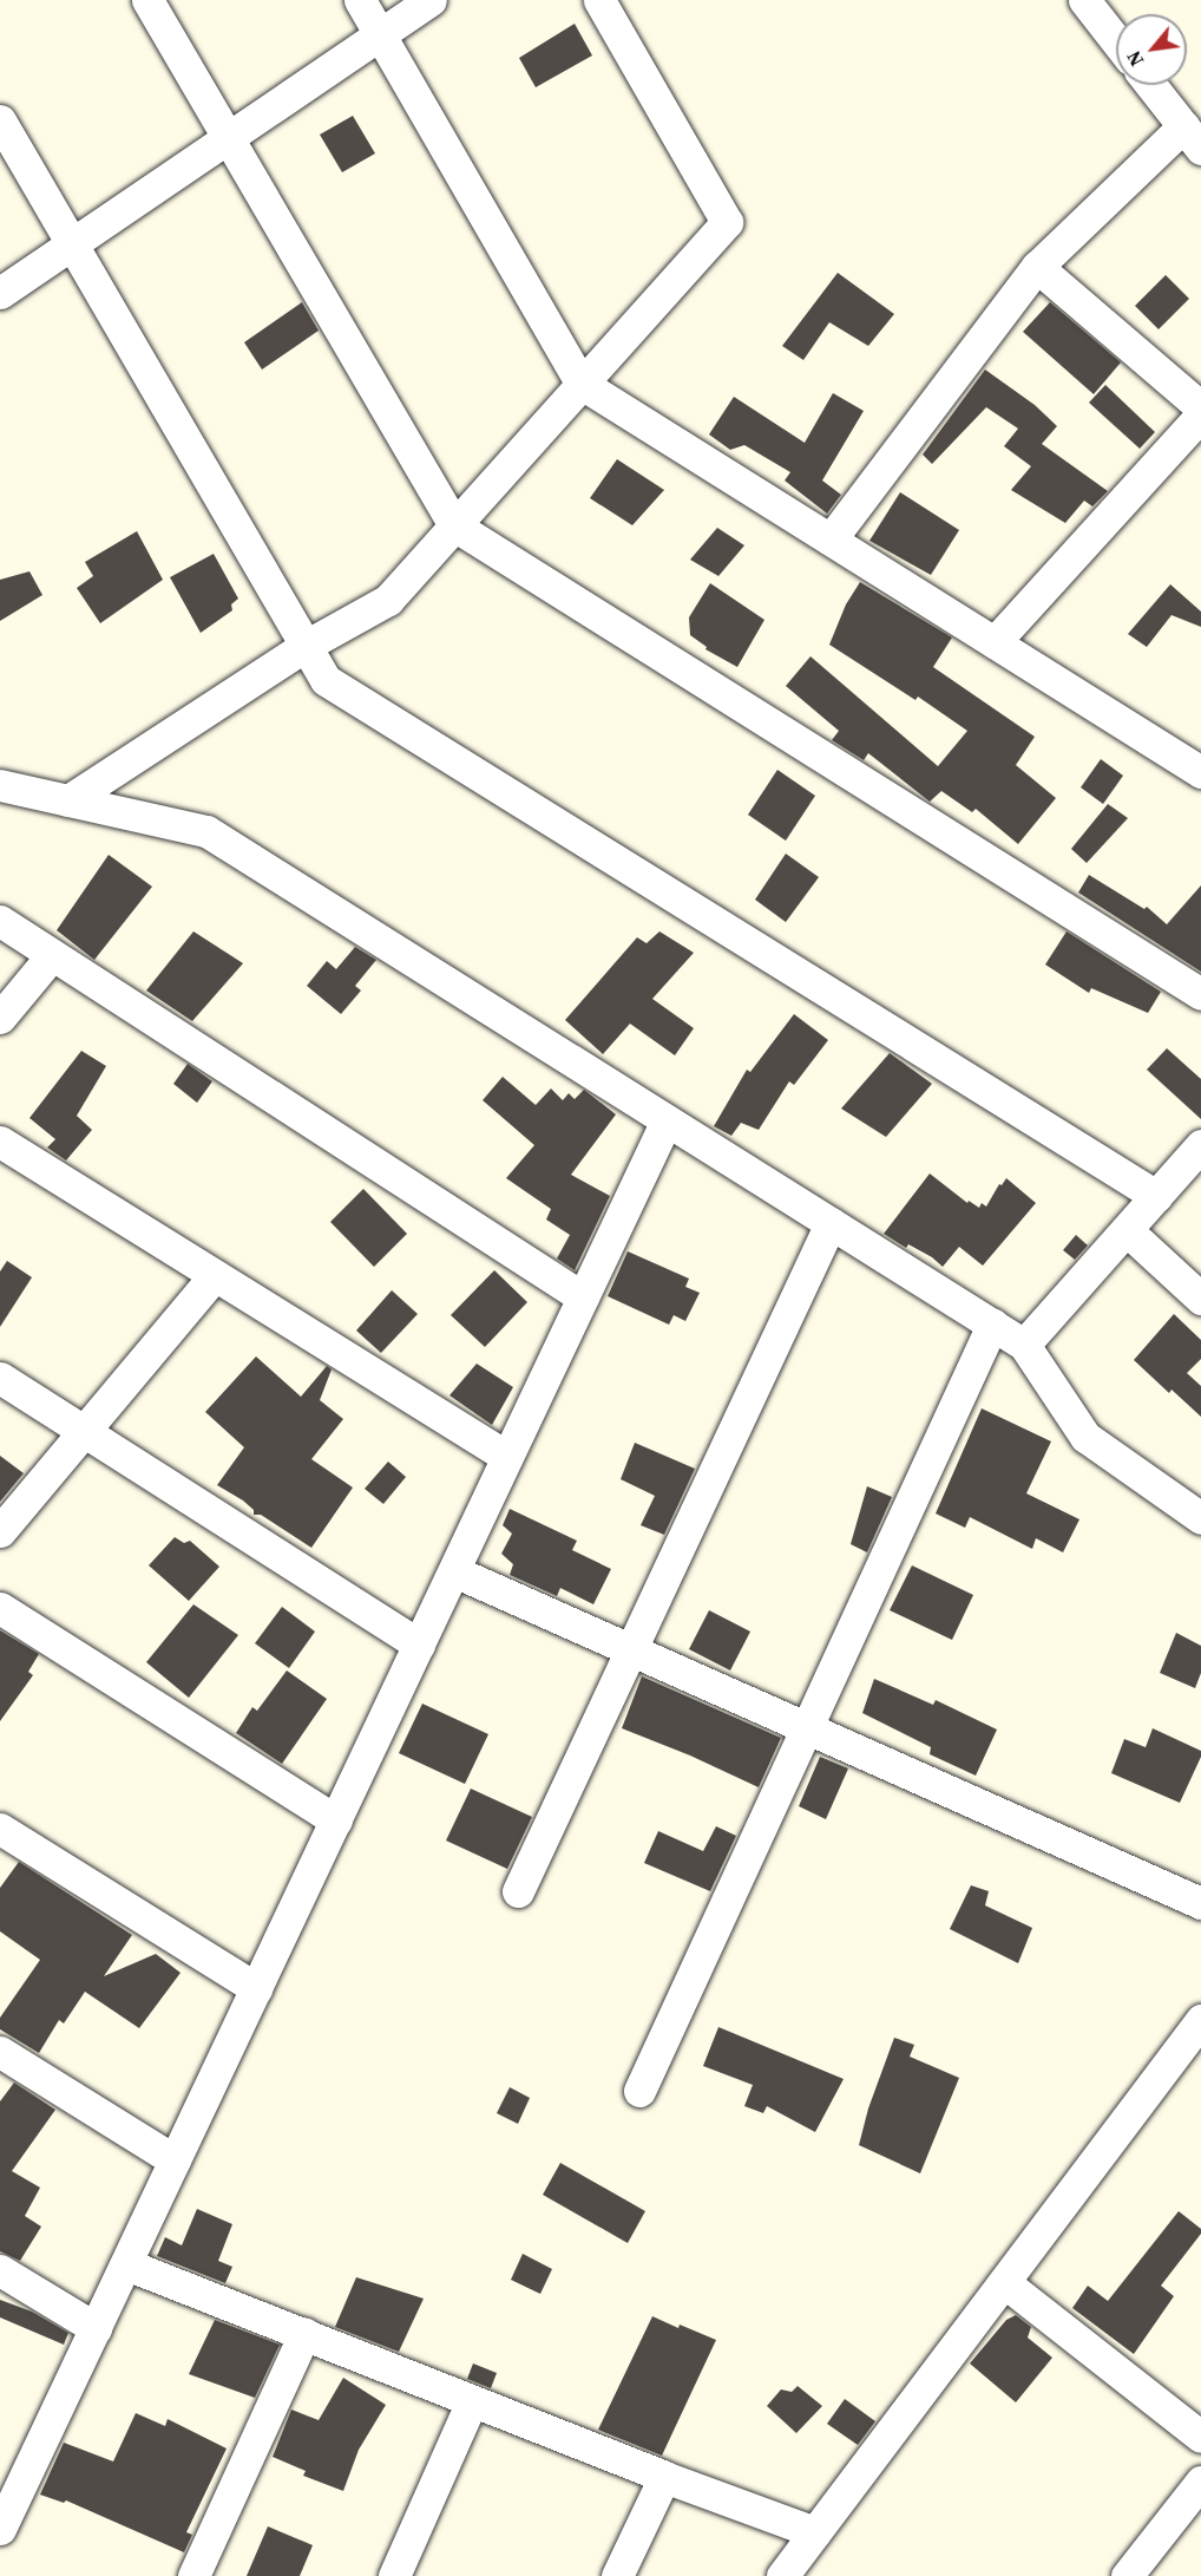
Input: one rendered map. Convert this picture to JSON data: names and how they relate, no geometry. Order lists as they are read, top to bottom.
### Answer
{
  "north": "bottom left"
}
